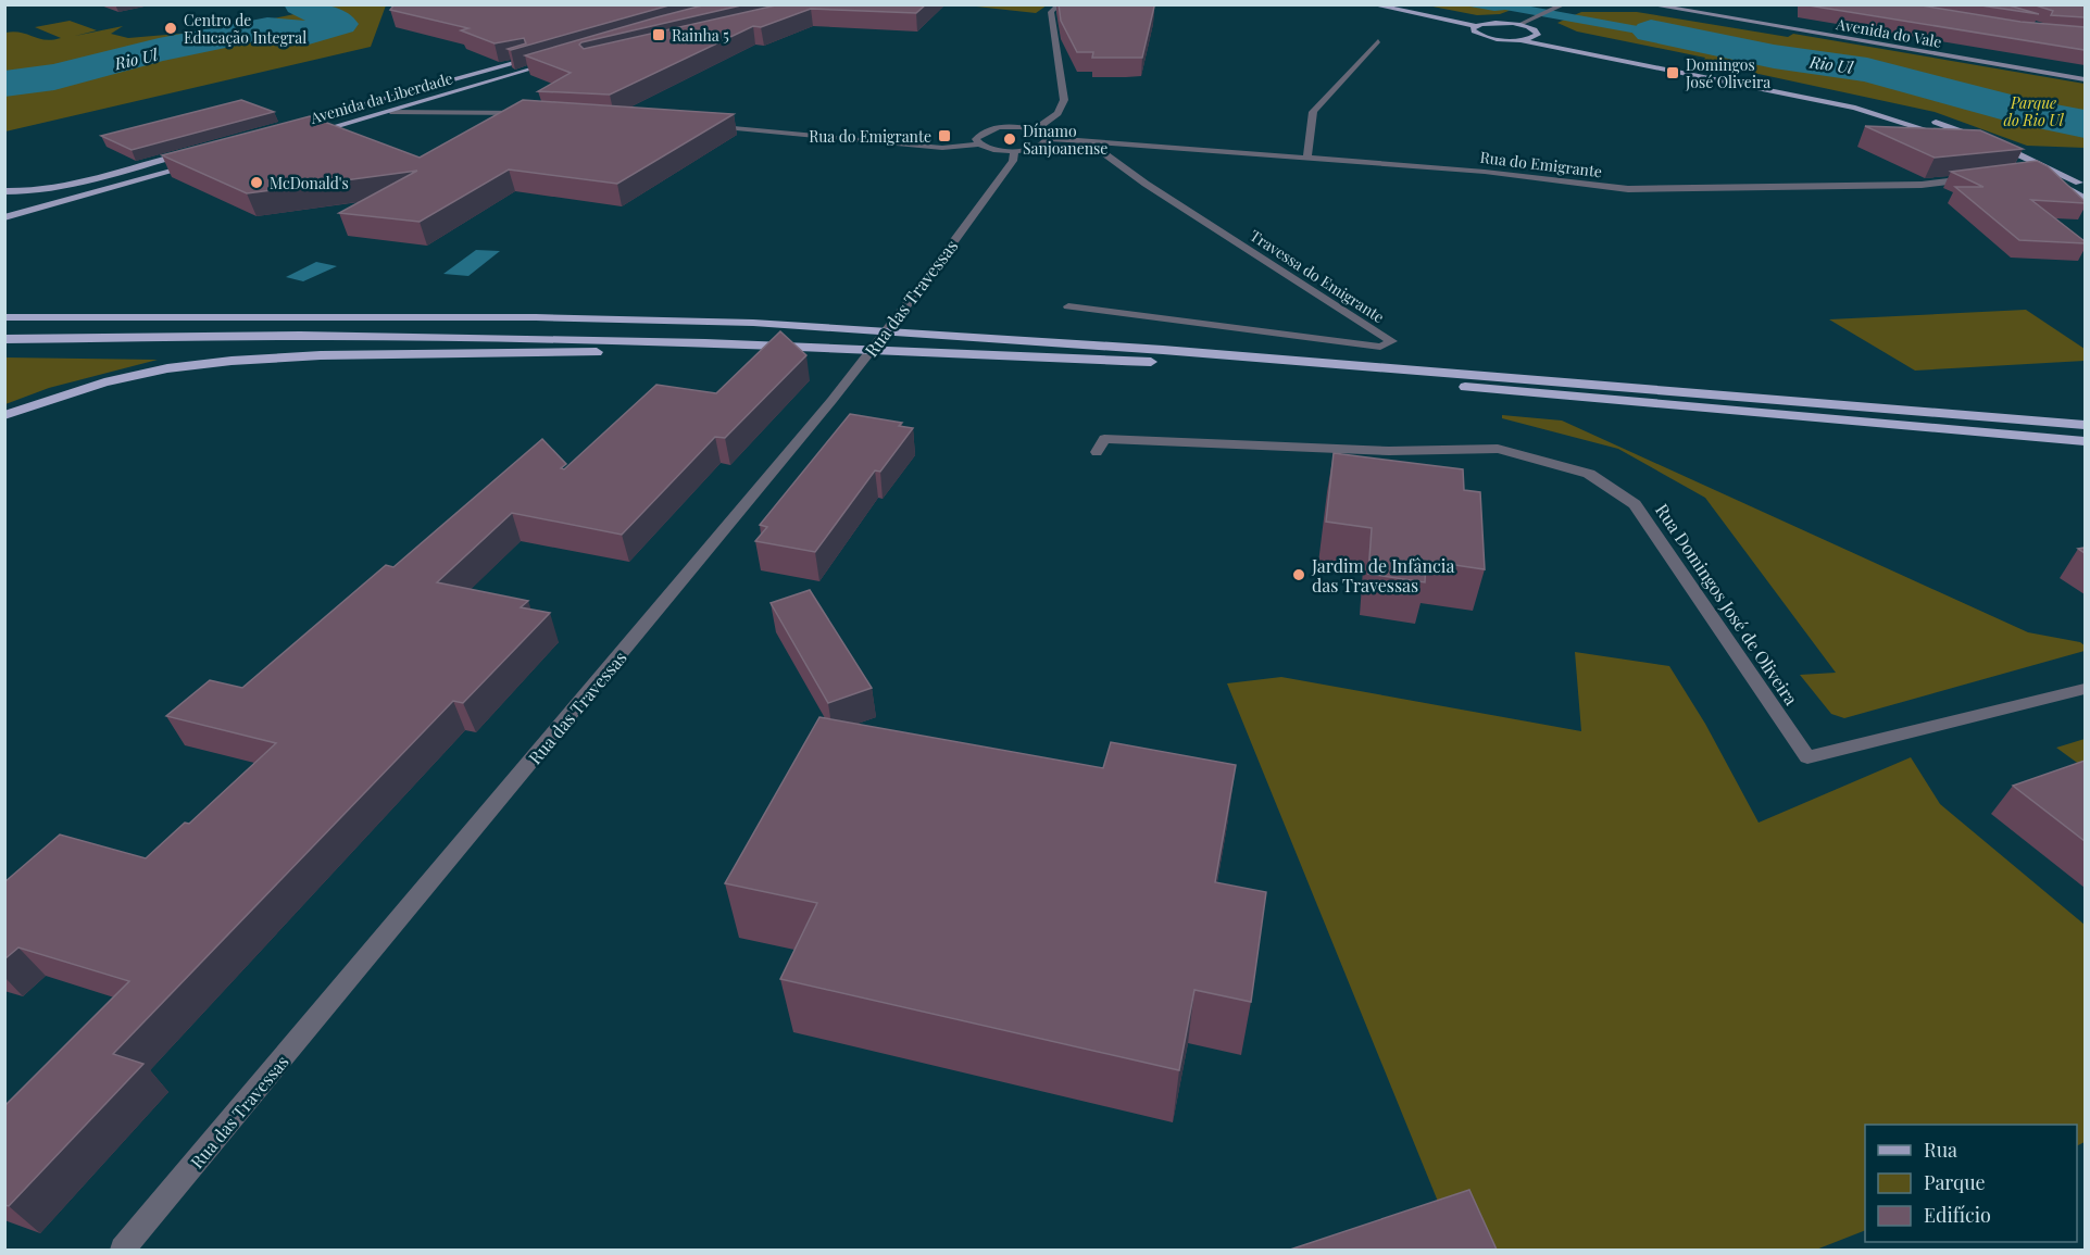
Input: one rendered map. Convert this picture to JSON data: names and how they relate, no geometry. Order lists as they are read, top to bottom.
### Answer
{
  "streets": {
    "main road": ["Avenida do Vale", "Avenida da Liberdade"],
    "street": [
      "Rua do Emigrante",
      "Travessa do Emigrante",
      "Rua das Travessas",
      "Rua Domingos José de Oliveira"
    ]
  },
  "crossings": [
    ["Rua do Emigrante", "Travessa do Emigrante"],
    ["Rua do Emigrante", "Rua das Travessas"]
  ],
  "water": ["Rio Ul"],
  "parks": ["Parque do Rio Ul"],
  "places": {
    "other": [
      "Centro de Educação Integral",
      "Dínamo Sanjoanense",
      "McDonald's",
      "Jardim de Infância das Travessas"
    ],
    "transit": ["Rainha 5", "Domingos José Oliveira", "Rua do Emigrante"]
  },
  "legend": ["Rua", "Parque", "Edifício"]
}
